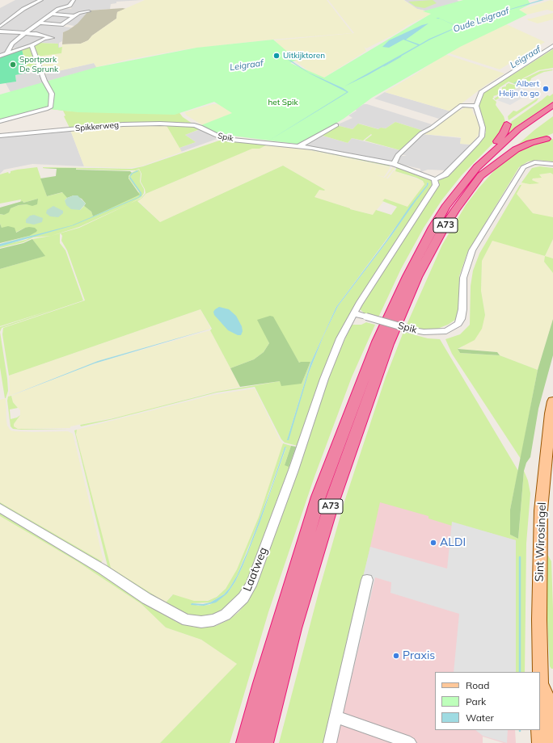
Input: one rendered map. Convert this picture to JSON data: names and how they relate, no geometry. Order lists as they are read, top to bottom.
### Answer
{
  "streets": {
    "highway": ["A73"],
    "main road": ["Sint Wirosingel"],
    "street": ["Spikkerweg", "Spik", "Laatweg"]
  },
  "crossings": [
    ["Spikkerweg", "Spik"],
    ["Spik", "Laatweg"]
  ],
  "water": ["Oude Leigraaf", "Leigraaf"],
  "parks": ["het Spik"],
  "places": [
    "Uitkijktoren",
    "Sportpark De Sprunk",
    "Albert Heijn to go",
    "ALDI",
    "Praxis"
  ],
  "legend": ["Road", "Park", "Water"]
}
